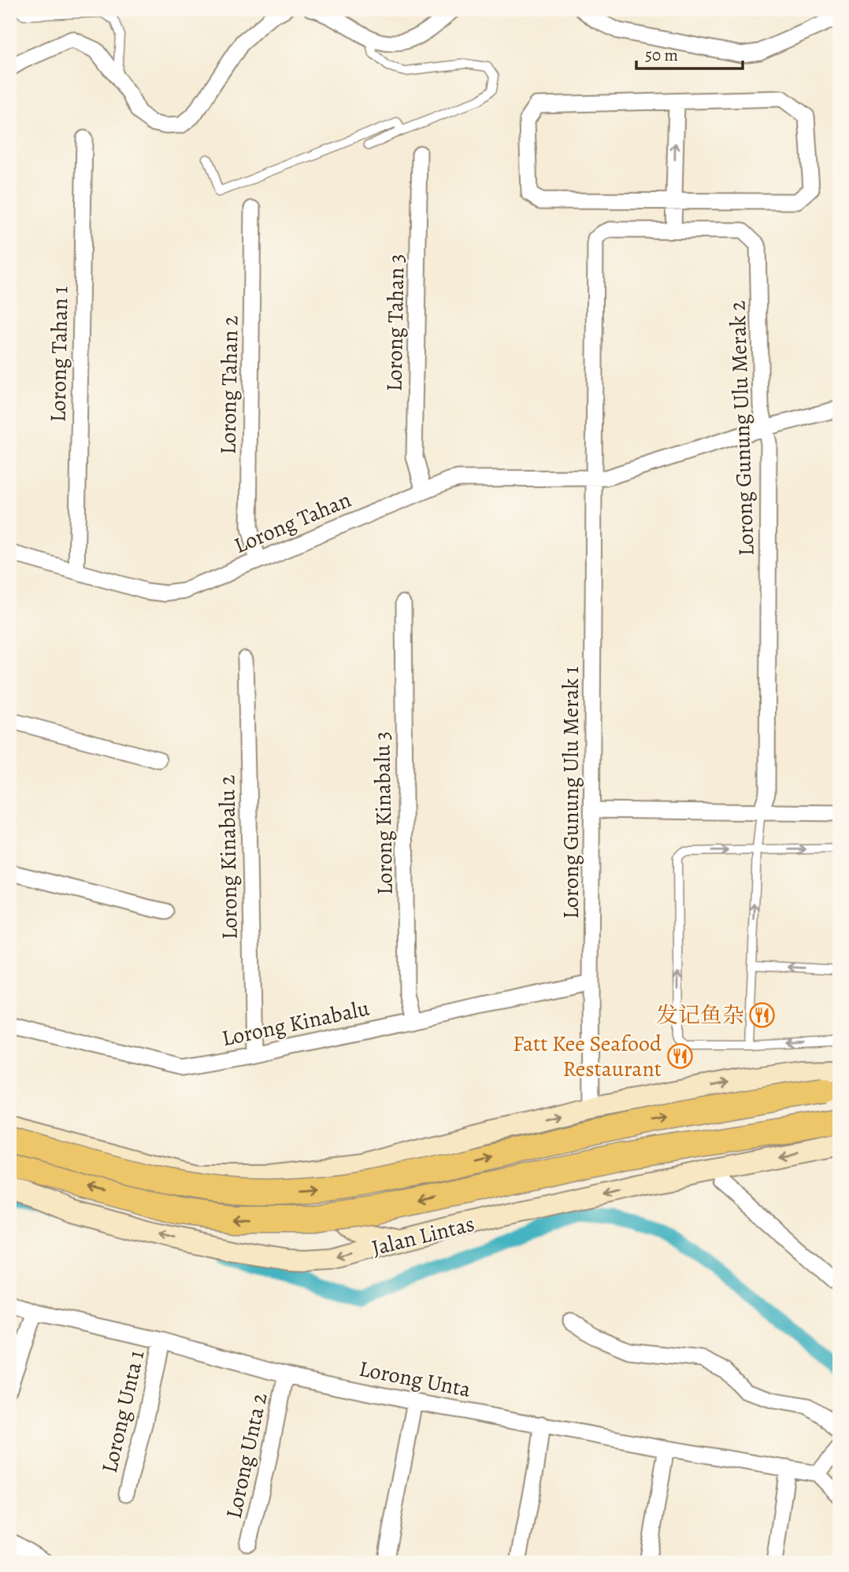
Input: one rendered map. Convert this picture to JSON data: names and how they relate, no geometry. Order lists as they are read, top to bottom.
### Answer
{
  "streets": {
    "highway": ["Jalan Lintas"],
    "street": [
      "Lorong Tahan 3",
      "Lorong Tahan 1",
      "Lorong Tahan 2",
      "Lorong Gunung Ulu Merak 2",
      "Lorong Tahan",
      "Lorong Gunung Ulu Merak 1",
      "Lorong Kinabalu 3",
      "Lorong Kinabalu 2",
      "Lorong Kinabalu",
      "Lorong Unta",
      "Lorong Unta 1",
      "Lorong Unta 2"
    ]
  },
  "crossings": [
    ["Lorong Tahan 3", "Lorong Tahan"],
    ["Lorong Tahan 1", "Lorong Tahan"],
    ["Lorong Tahan 2", "Lorong Tahan"],
    ["Lorong Gunung Ulu Merak 2", "Lorong Tahan"],
    ["Lorong Gunung Ulu Merak 2", "Lorong Gunung Ulu Merak 1"],
    ["Lorong Tahan", "Lorong Gunung Ulu Merak 1"],
    ["Lorong Gunung Ulu Merak 1", "Lorong Kinabalu"],
    ["Lorong Kinabalu 3", "Lorong Kinabalu"],
    ["Lorong Kinabalu 2", "Lorong Kinabalu"],
    ["Lorong Unta", "Lorong Unta 1"],
    ["Lorong Unta", "Lorong Unta 2"]
  ],
  "places": {
    "restaurant": ["发记鱼杂", "Fatt Kee Seafood Restaurant"]
  },
  "scale_bar": "50 m"
}
